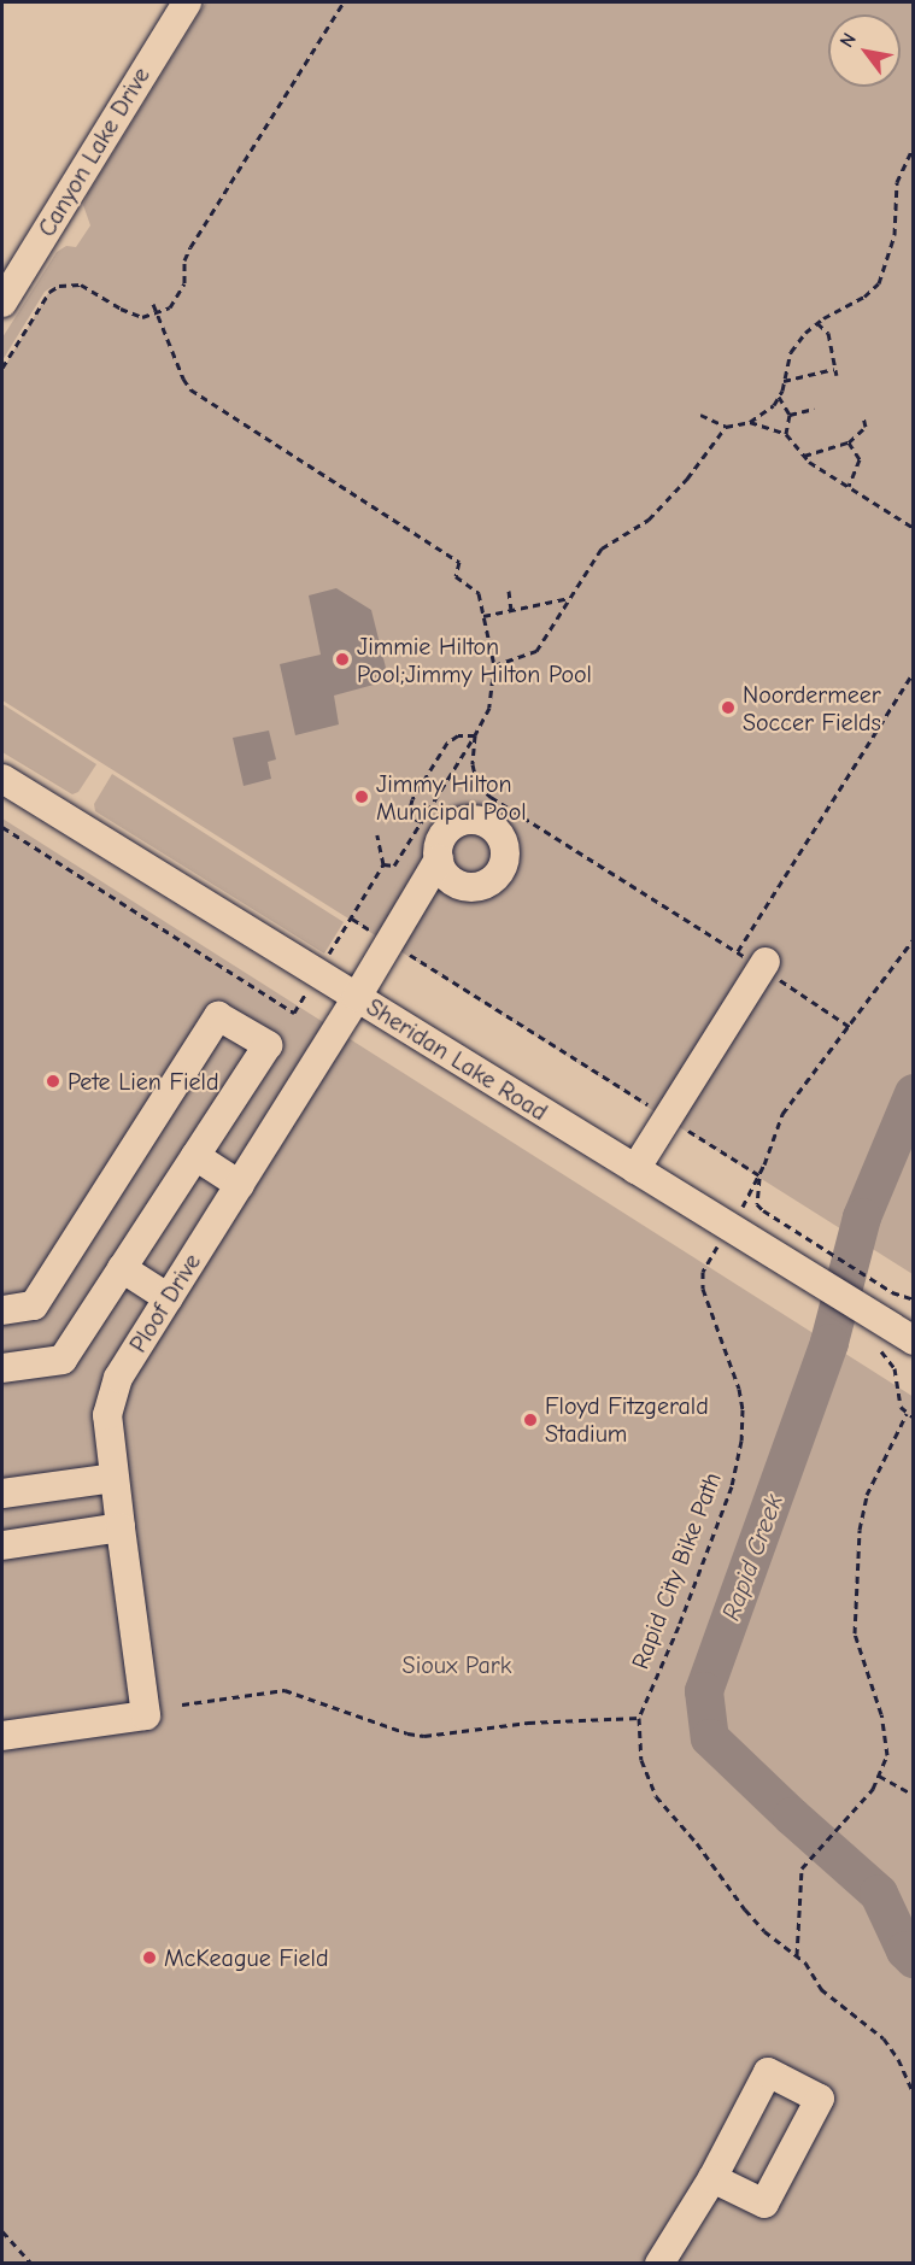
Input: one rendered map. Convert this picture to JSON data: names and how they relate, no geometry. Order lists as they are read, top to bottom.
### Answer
{
  "streets": {
    "street": ["Canyon Lake Drive", "Sheridan Lake Road", "Ploof Drive"],
    "path": ["Rapid City Bike Path"]
  },
  "crossings": [
    ["Sheridan Lake Road", "Ploof Drive"],
    ["Sheridan Lake Road", "Rapid City Bike Path"]
  ],
  "water": ["Rapid Creek"],
  "parks": ["Sioux Park"],
  "places": [
    "Jimmie Hilton Pool;Jimmy Hilton Pool",
    "Noordermeer Soccer Fields",
    "Jimmy Hilton Municipal Pool",
    "Pete Lien Field",
    "Floyd Fitzgerald Stadium",
    "McKeague Field"
  ],
  "north": "top left"
}
